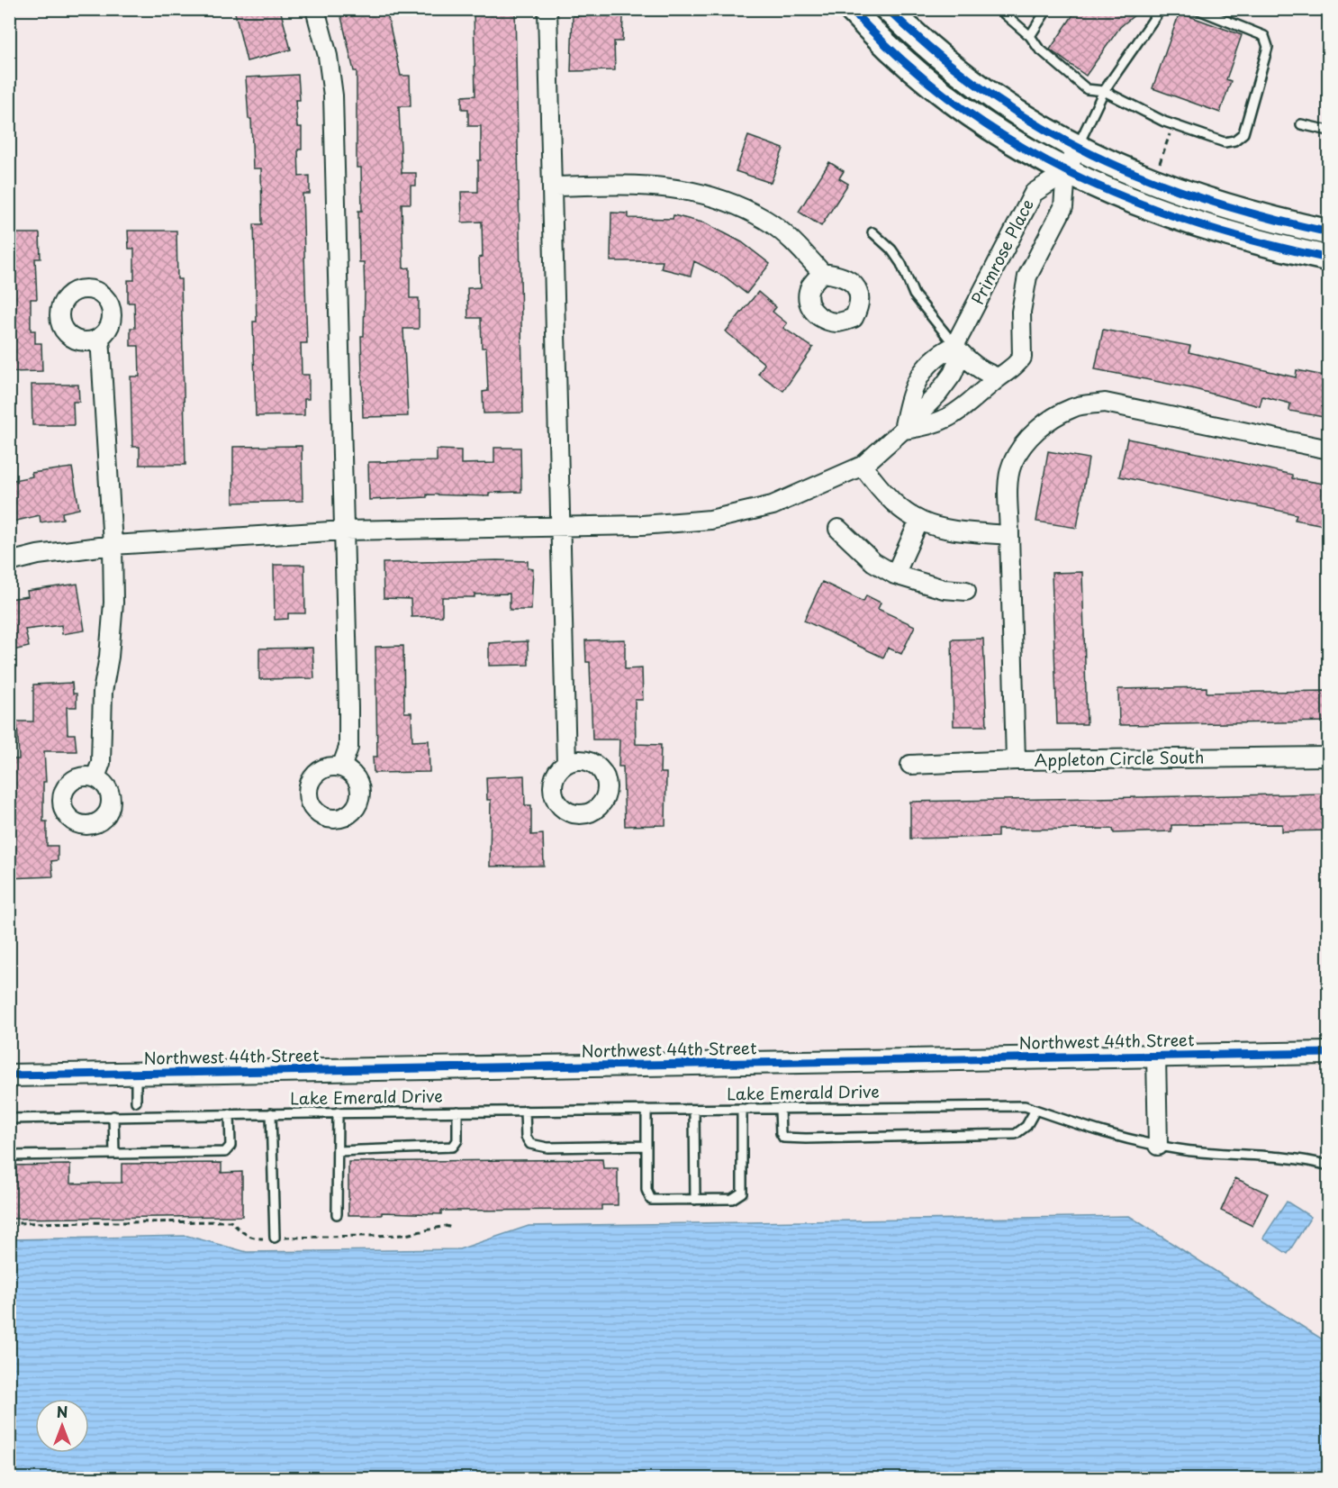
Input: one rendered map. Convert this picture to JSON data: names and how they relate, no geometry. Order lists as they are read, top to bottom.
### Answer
{
  "streets": {
    "street": ["Primrose Place", "Appleton Circle South", "Northwest 44th Street"],
    "lane": ["Lake Emerald Drive"]
  },
  "north": "top"
}
